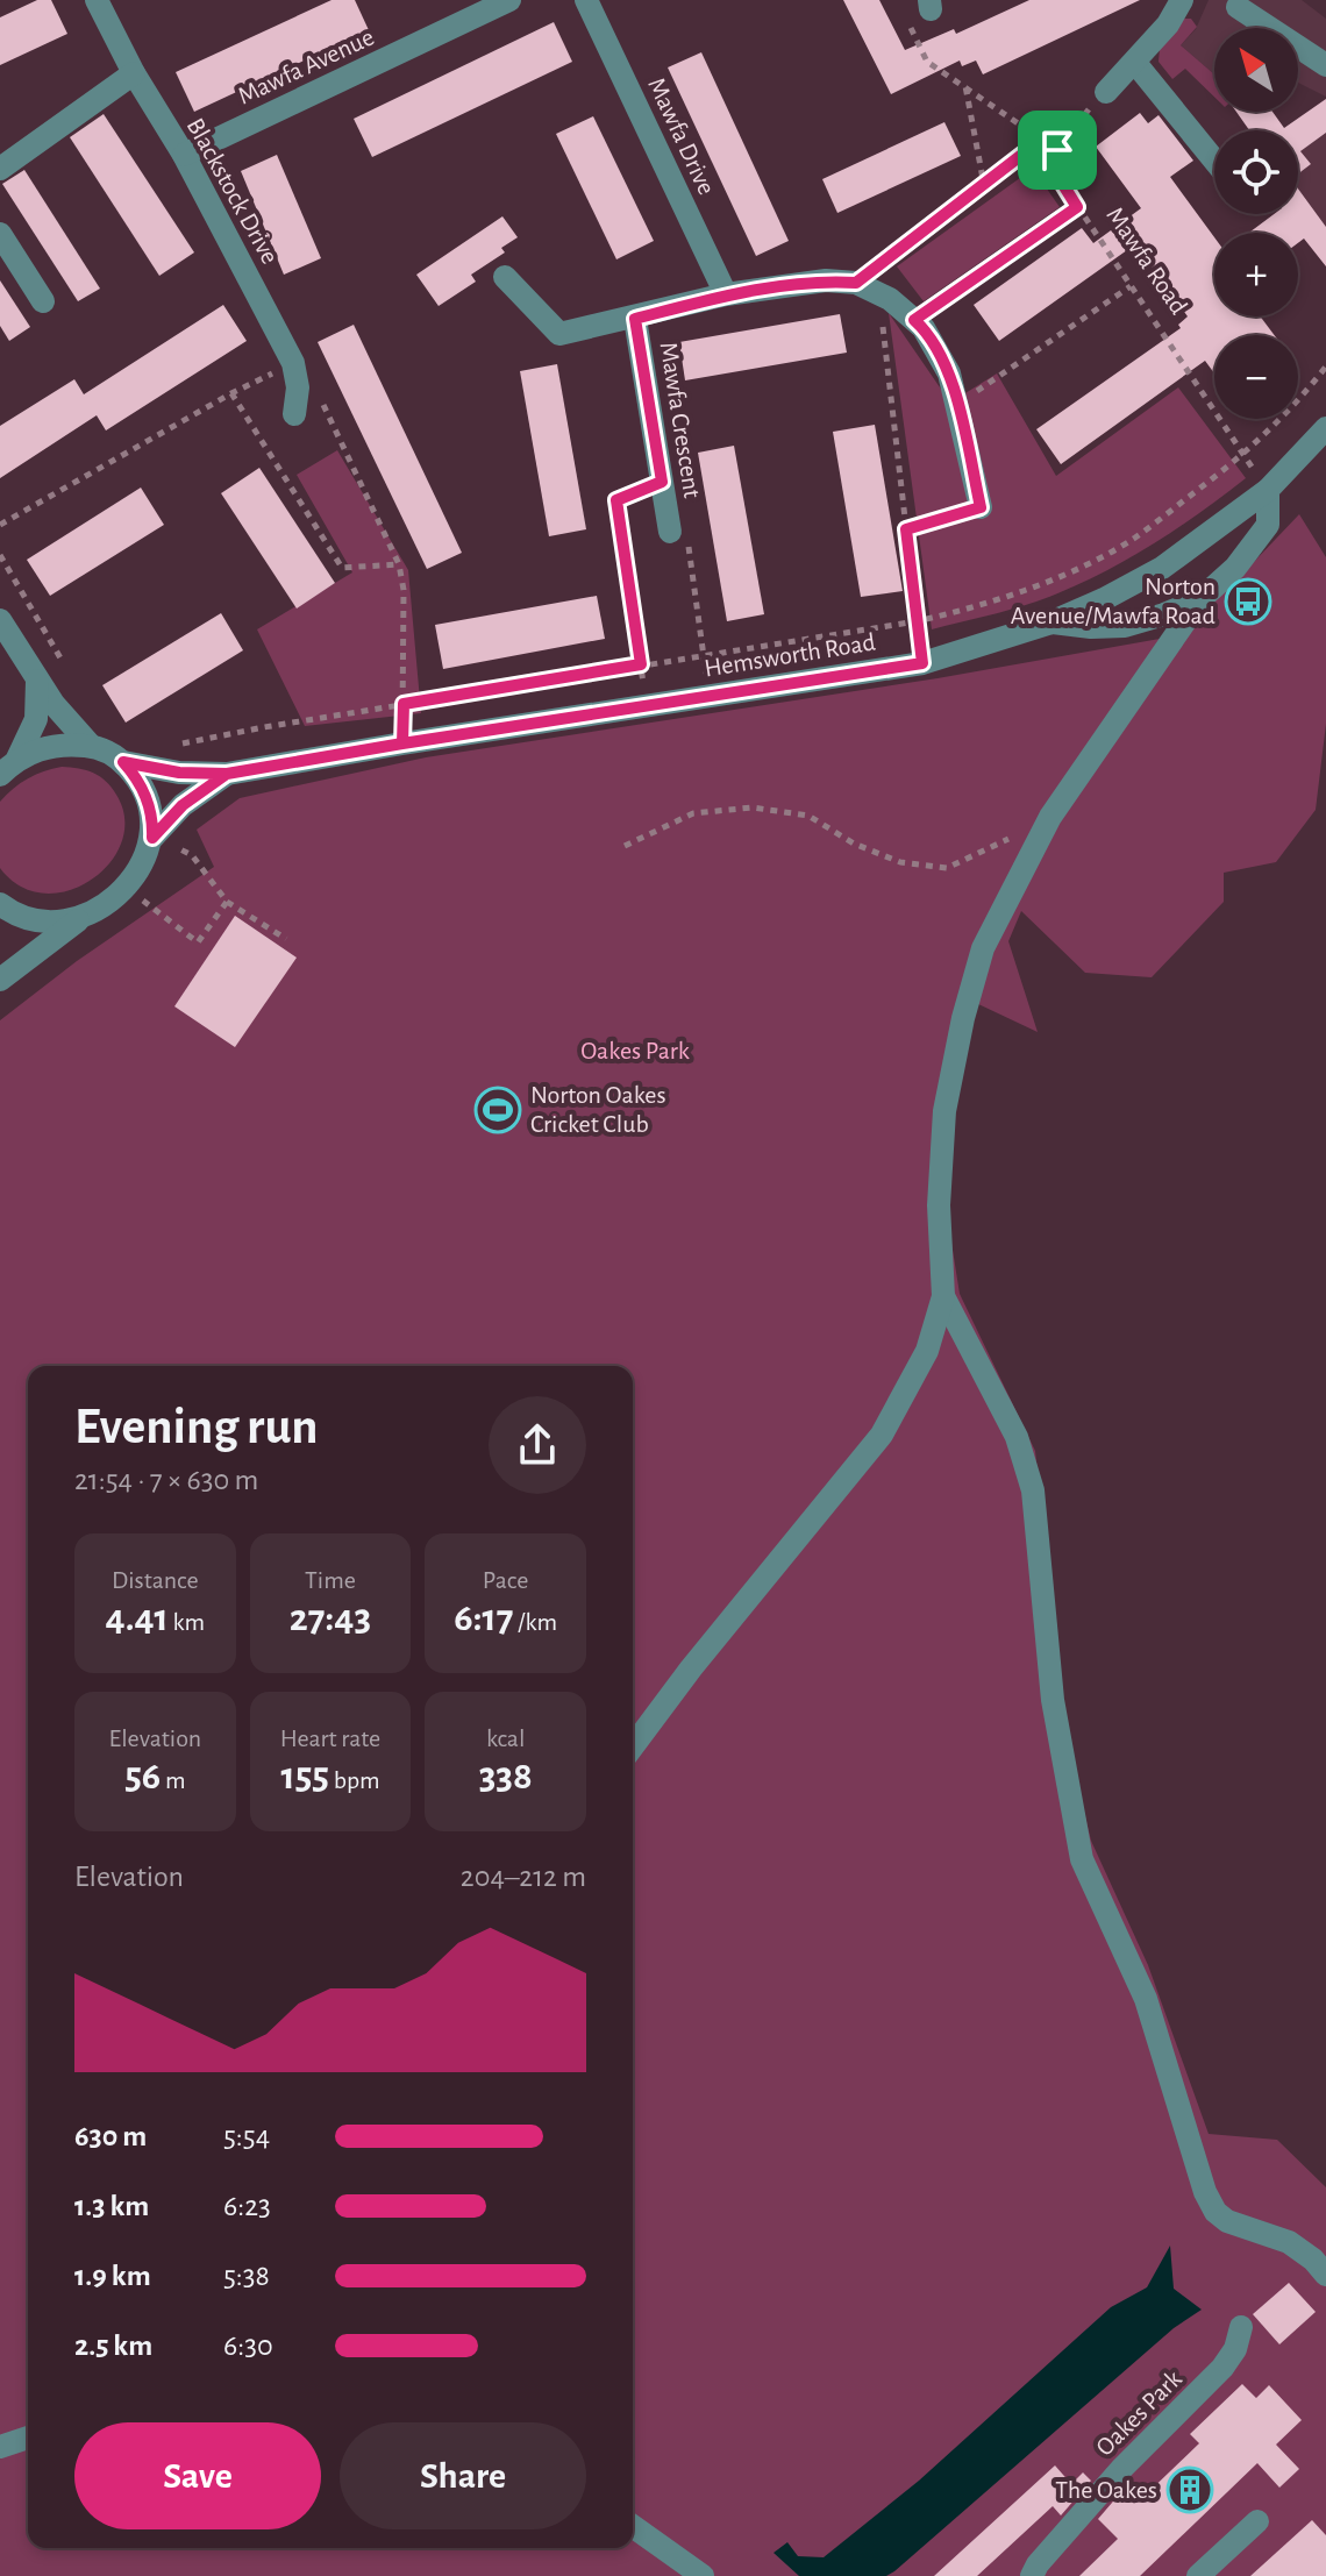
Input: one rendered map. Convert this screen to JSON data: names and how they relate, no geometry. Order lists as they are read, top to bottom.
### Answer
{
  "streets": {
    "street": [
      "Mawfa Avenue",
      "Mawfa Drive",
      "Blackstock Drive",
      "Mawfa Crescent",
      "Hemsworth Road",
      "Oakes Park"
    ],
    "path": ["Mawfa Road"]
  },
  "crossings": [
    ["Mawfa Avenue", "Blackstock Drive"],
    ["Mawfa Drive", "Mawfa Crescent"],
    ["Mawfa Road", "Hemsworth Road"]
  ],
  "parks": ["Oakes Park"],
  "places": {
    "bus stop": ["Norton Avenue/Mawfa Road"],
    "sports": ["Norton Oakes Cricket Club"],
    "building": ["The Oakes"]
  },
  "north": "top left",
  "page": {
    "map_buttons": ["+", "−"],
    "heading": ["Evening run", "21:54 · 7 × 630 m"],
    "stats": [
      ["Distance", "4.41 km"],
      ["Time", "27:43"],
      ["Pace", "6:17 /km"],
      ["Elevation", "56 m"],
      ["Heart rate", "155 bpm"],
      ["kcal", "338"]
    ],
    "chart": ["Elevation", "204–212 m"],
    "list": [
      {
        "name": "630 m",
        "note": "5:54"
      },
      {
        "name": "1.3 km",
        "note": "6:23"
      },
      {
        "name": "1.9 km",
        "note": "5:38"
      },
      {
        "name": "2.5 km",
        "note": "6:30"
      }
    ],
    "buttons": ["Save", "Share"]
  }
}
